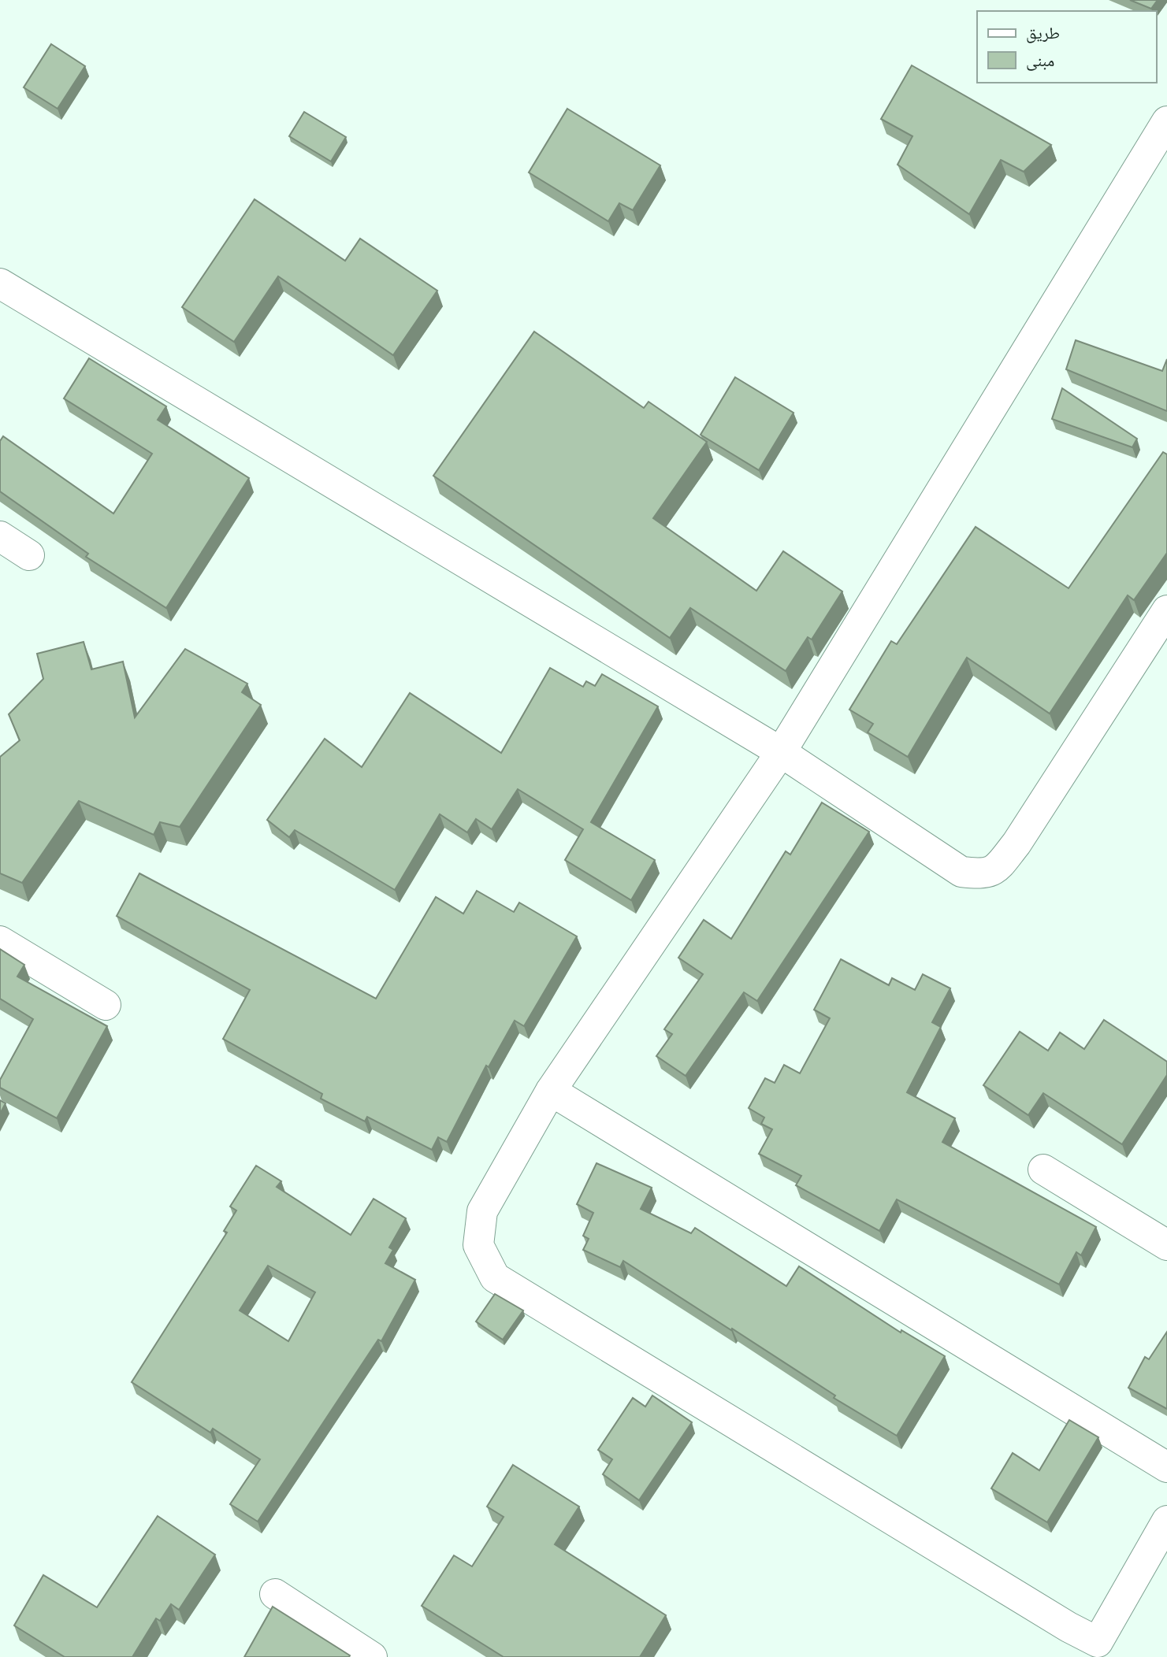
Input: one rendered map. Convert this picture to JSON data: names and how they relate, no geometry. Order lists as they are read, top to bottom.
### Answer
{
  "legend": ["طريق", "مبنى"]
}
